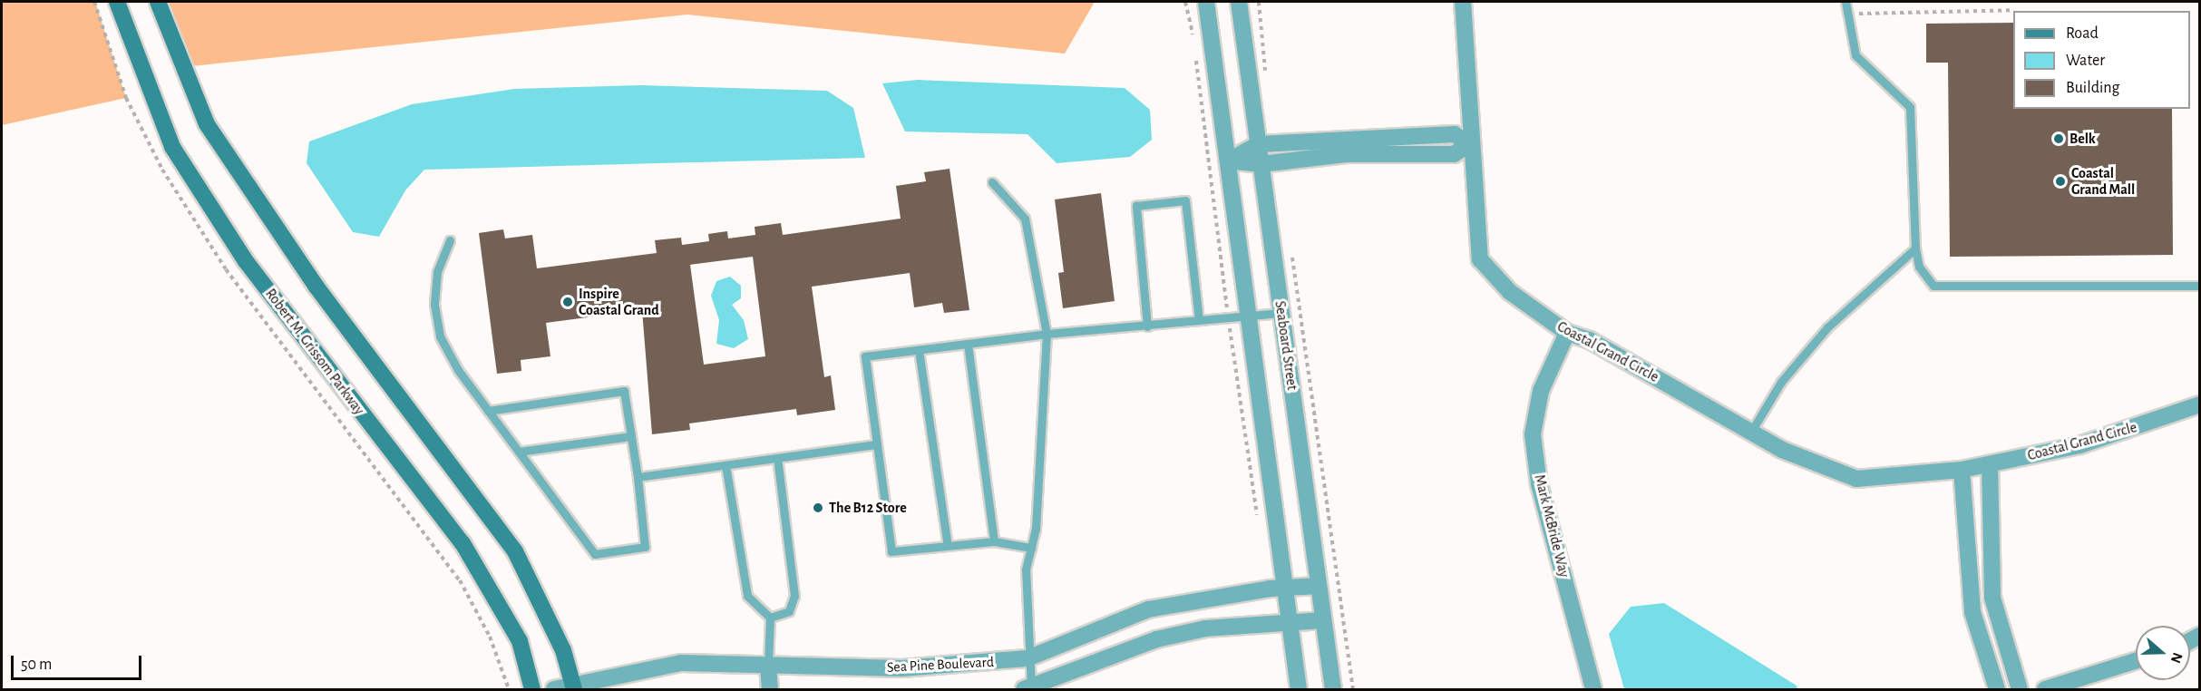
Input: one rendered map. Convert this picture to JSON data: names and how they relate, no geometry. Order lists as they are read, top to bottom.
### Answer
{
  "streets": {
    "main road": ["Robert M. Grissom Parkway"],
    "street": [
      "Seaboard Street",
      "Coastal Grand Circle",
      "Mark McBride Way",
      "Sea Pine Boulevard"
    ]
  },
  "crossings": [
    ["Seaboard Street", "Sea Pine Boulevard"],
    ["Coastal Grand Circle", "Mark McBride Way"]
  ],
  "places": [
    "Belk",
    "Coastal Grand Mall",
    "Inspire Coastal Grand",
    "The B12 Store"
  ],
  "legend": ["Road", "Water", "Building"],
  "scale_bar": "50 m",
  "north": "right"
}
